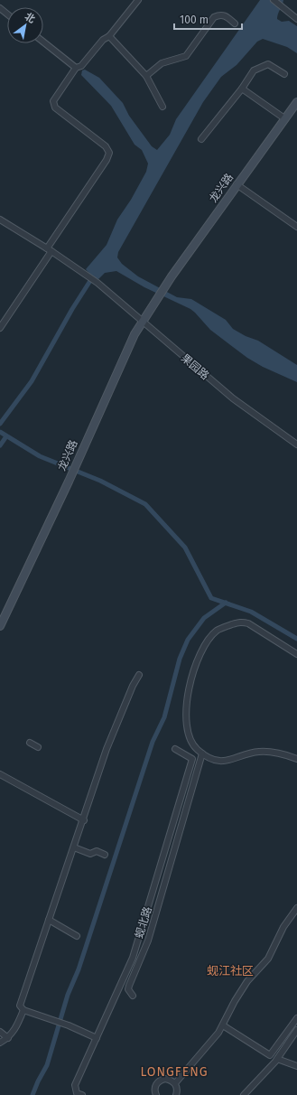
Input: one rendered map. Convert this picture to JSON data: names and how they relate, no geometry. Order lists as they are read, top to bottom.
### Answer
{
  "streets": {
    "street": ["龙兴路", "果园路", "蚬北路"]
  },
  "crossings": [
    ["龙兴路", "果园路"]
  ],
  "districts": ["蚬江社区", "LONGFENG"],
  "scale_bar": "100 m",
  "north": "top right"
}
